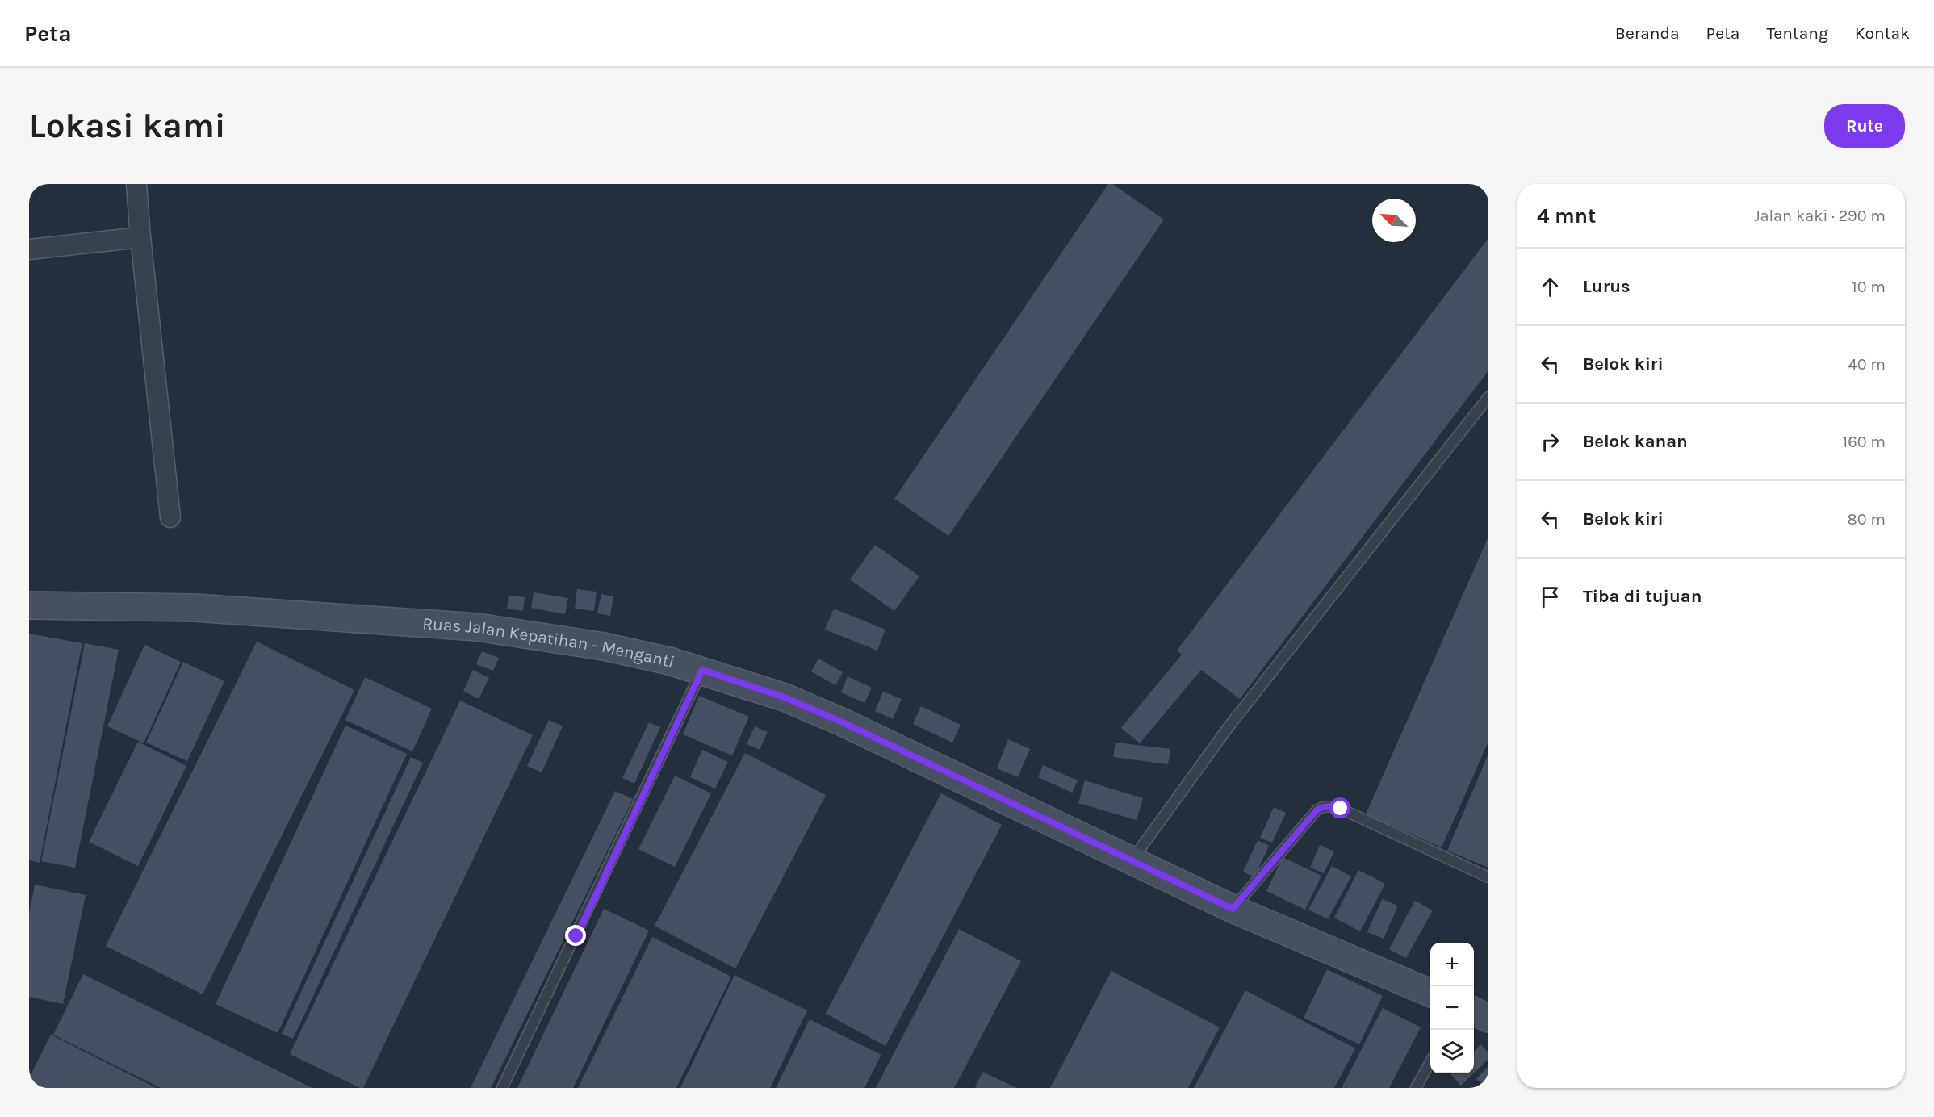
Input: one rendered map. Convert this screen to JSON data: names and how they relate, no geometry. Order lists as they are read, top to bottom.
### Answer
{
  "streets": {
    "main road": ["Ruas Jalan Kepatihan - Menganti"]
  },
  "north": "top left",
  "page": {
    "header": "Peta",
    "nav": [
      "Beranda",
      "Peta",
      "Tentang",
      "Kontak"
    ],
    "buttons": "Rute",
    "title": "Lokasi kami",
    "heading": ["4 mnt", "Jalan kaki · 290 m"],
    "list": [
      ["Lurus", "10 m"],
      ["Belok kiri", "40 m"],
      ["Belok kanan", "160 m"],
      ["Belok kiri", "80 m"],
      "Tiba di tujuan"
    ],
    "map_buttons": ["+", "−"]
  }
}
